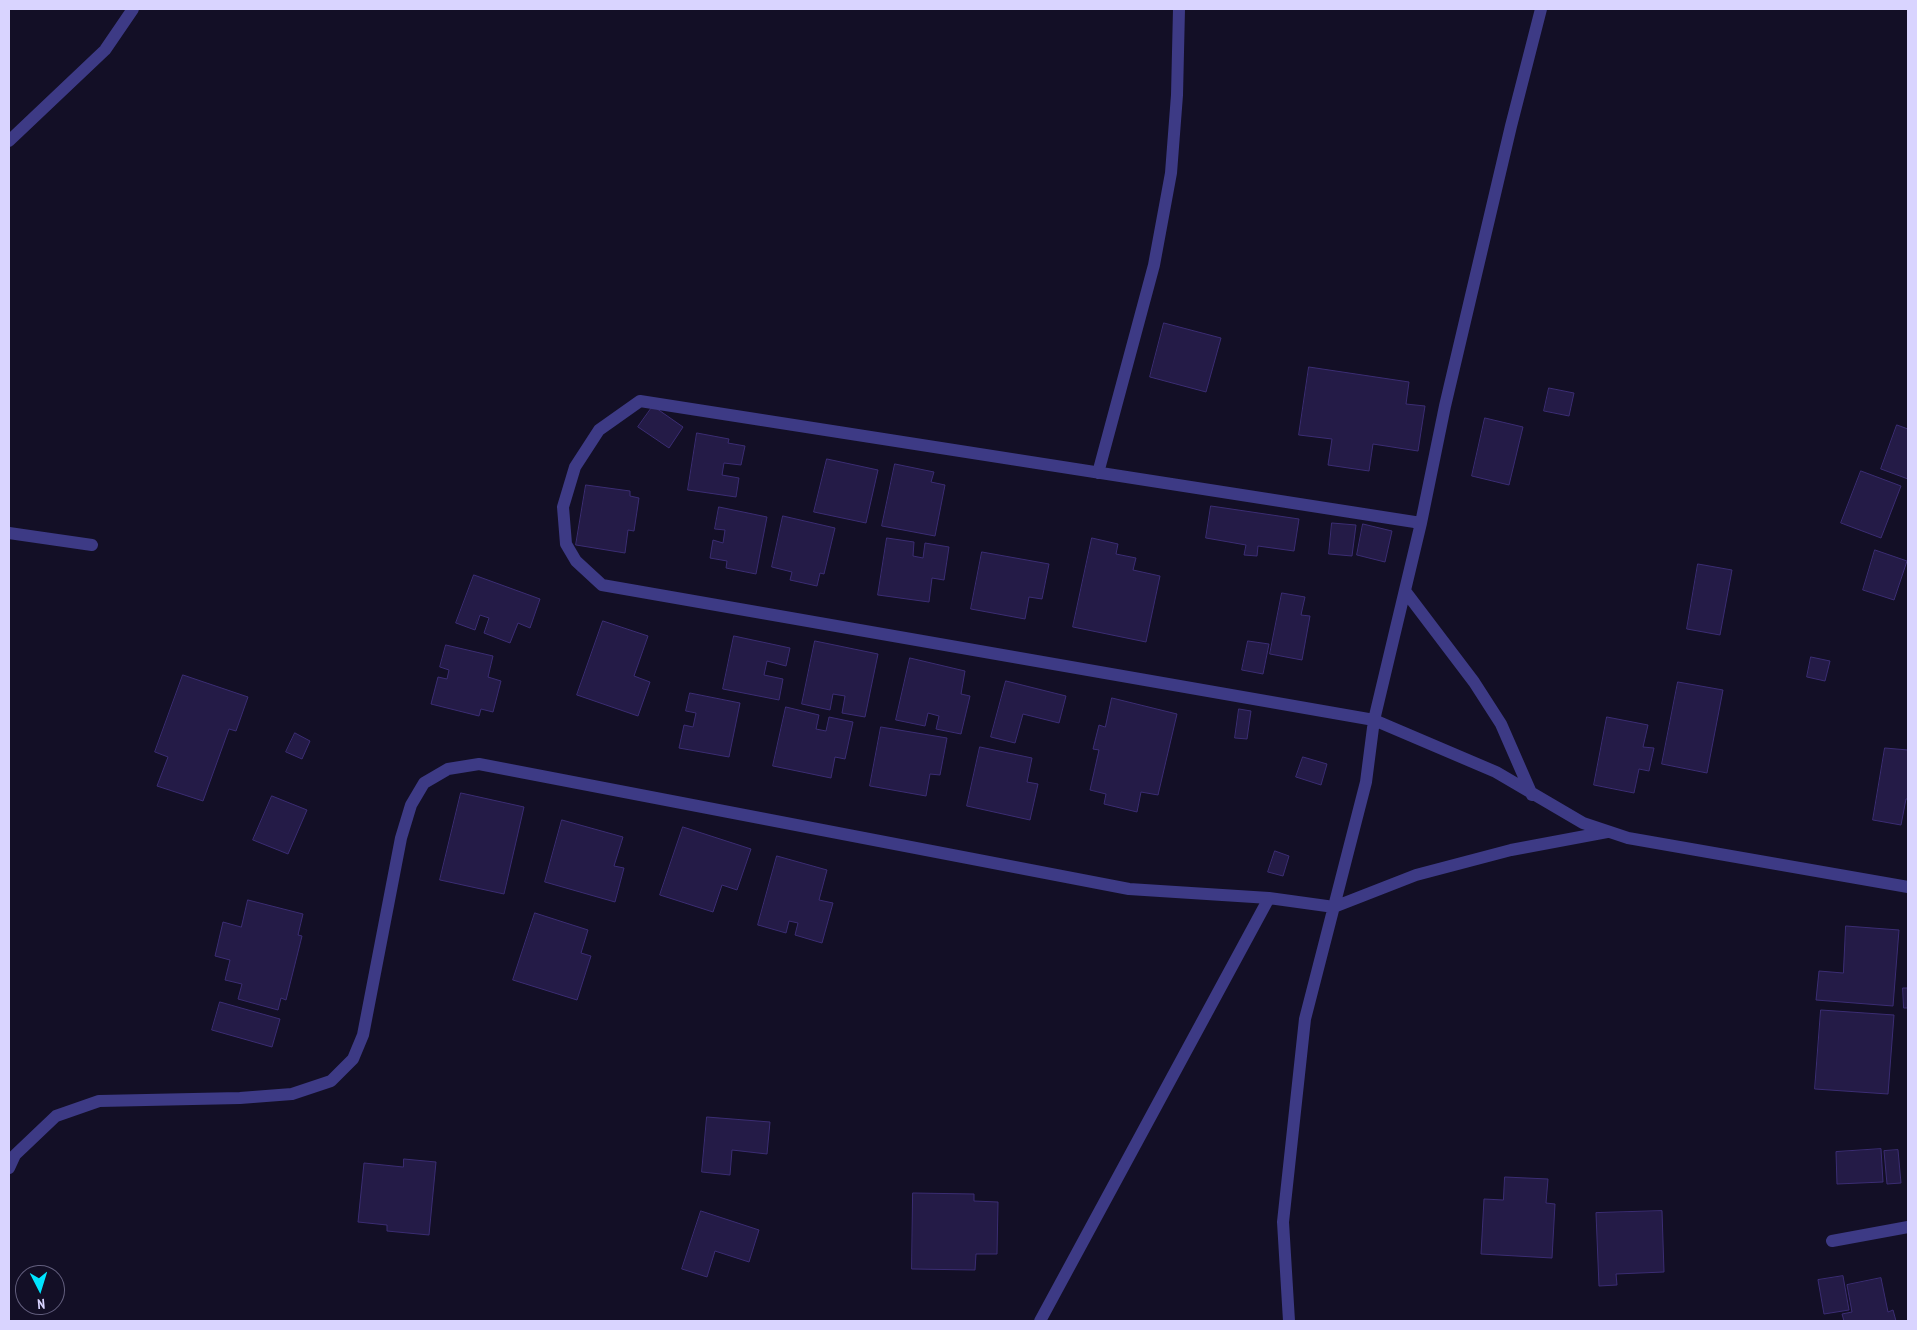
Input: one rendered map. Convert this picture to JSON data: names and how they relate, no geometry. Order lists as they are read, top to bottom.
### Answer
{
  "north": "bottom"
}
